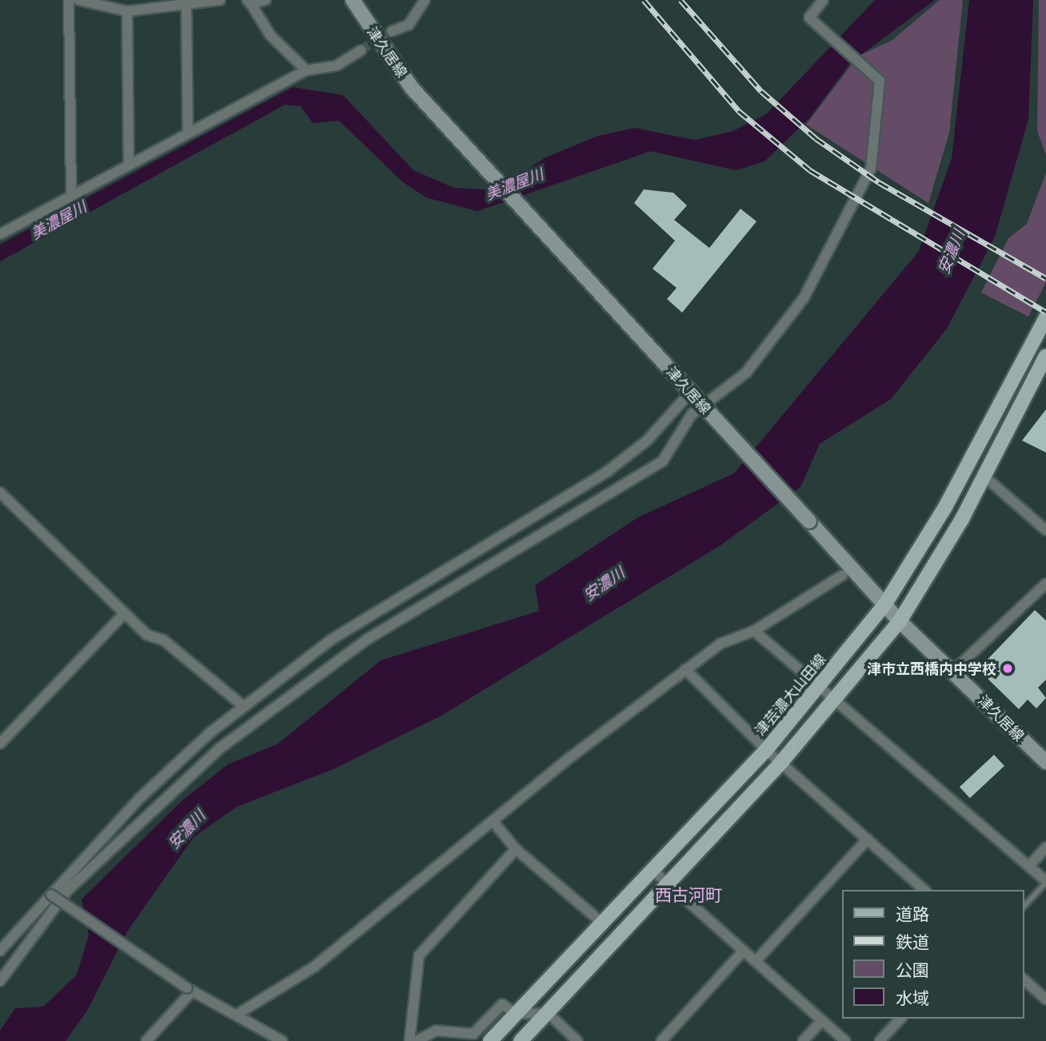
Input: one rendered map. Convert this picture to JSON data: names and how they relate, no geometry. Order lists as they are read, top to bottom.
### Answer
{
  "streets": {
    "main road": ["津久居線", "津芸濃大山田線"]
  },
  "crossings": [
    ["津久居線", "津芸濃大山田線"]
  ],
  "districts": ["西古河町"],
  "water": ["美濃屋川", "安濃川"],
  "places": ["津市立西橋内中学校"],
  "legend": [
    "道路",
    "鉄道",
    "公園",
    "水域"
  ]
}
